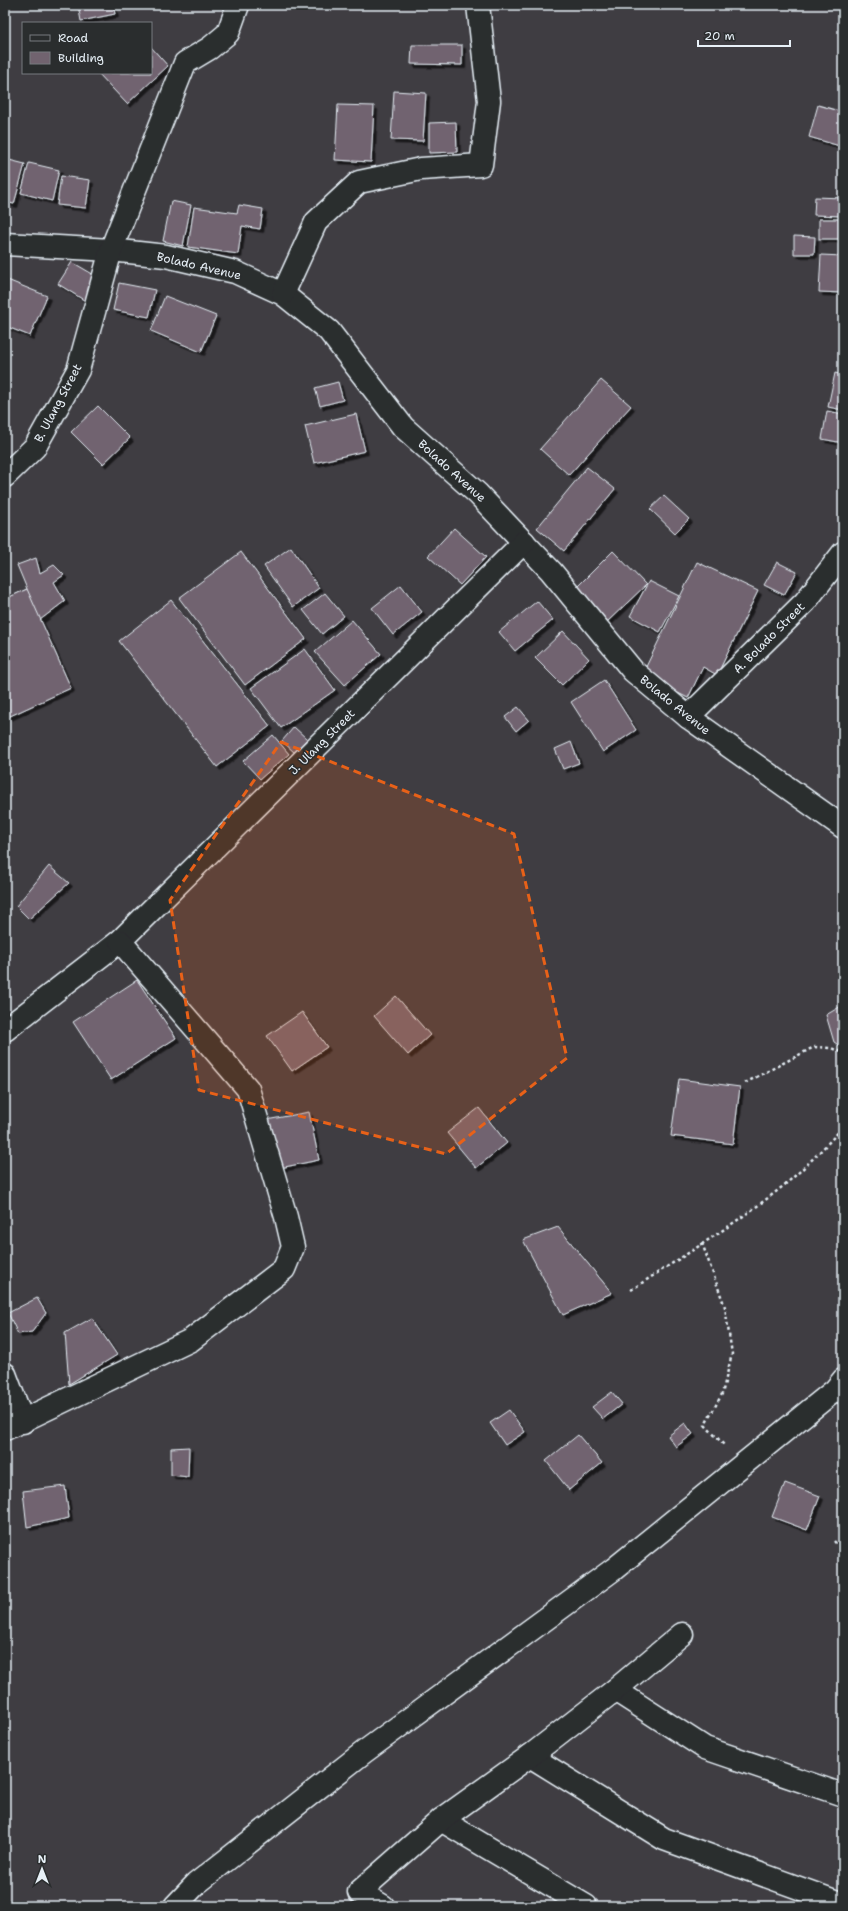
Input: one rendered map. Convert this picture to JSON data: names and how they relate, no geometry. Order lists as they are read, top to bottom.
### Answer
{
  "streets": {
    "street": [
      "Bolado Avenue",
      "B. Ulang Street",
      "A. Bolado Street",
      "J. Ulang Street"
    ]
  },
  "crossings": [
    ["Bolado Avenue", "B. Ulang Street"],
    ["Bolado Avenue", "A. Bolado Street"],
    ["Bolado Avenue", "J. Ulang Street"]
  ],
  "legend": ["Road", "Building"],
  "scale_bar": "20 m",
  "north": "top"
}
